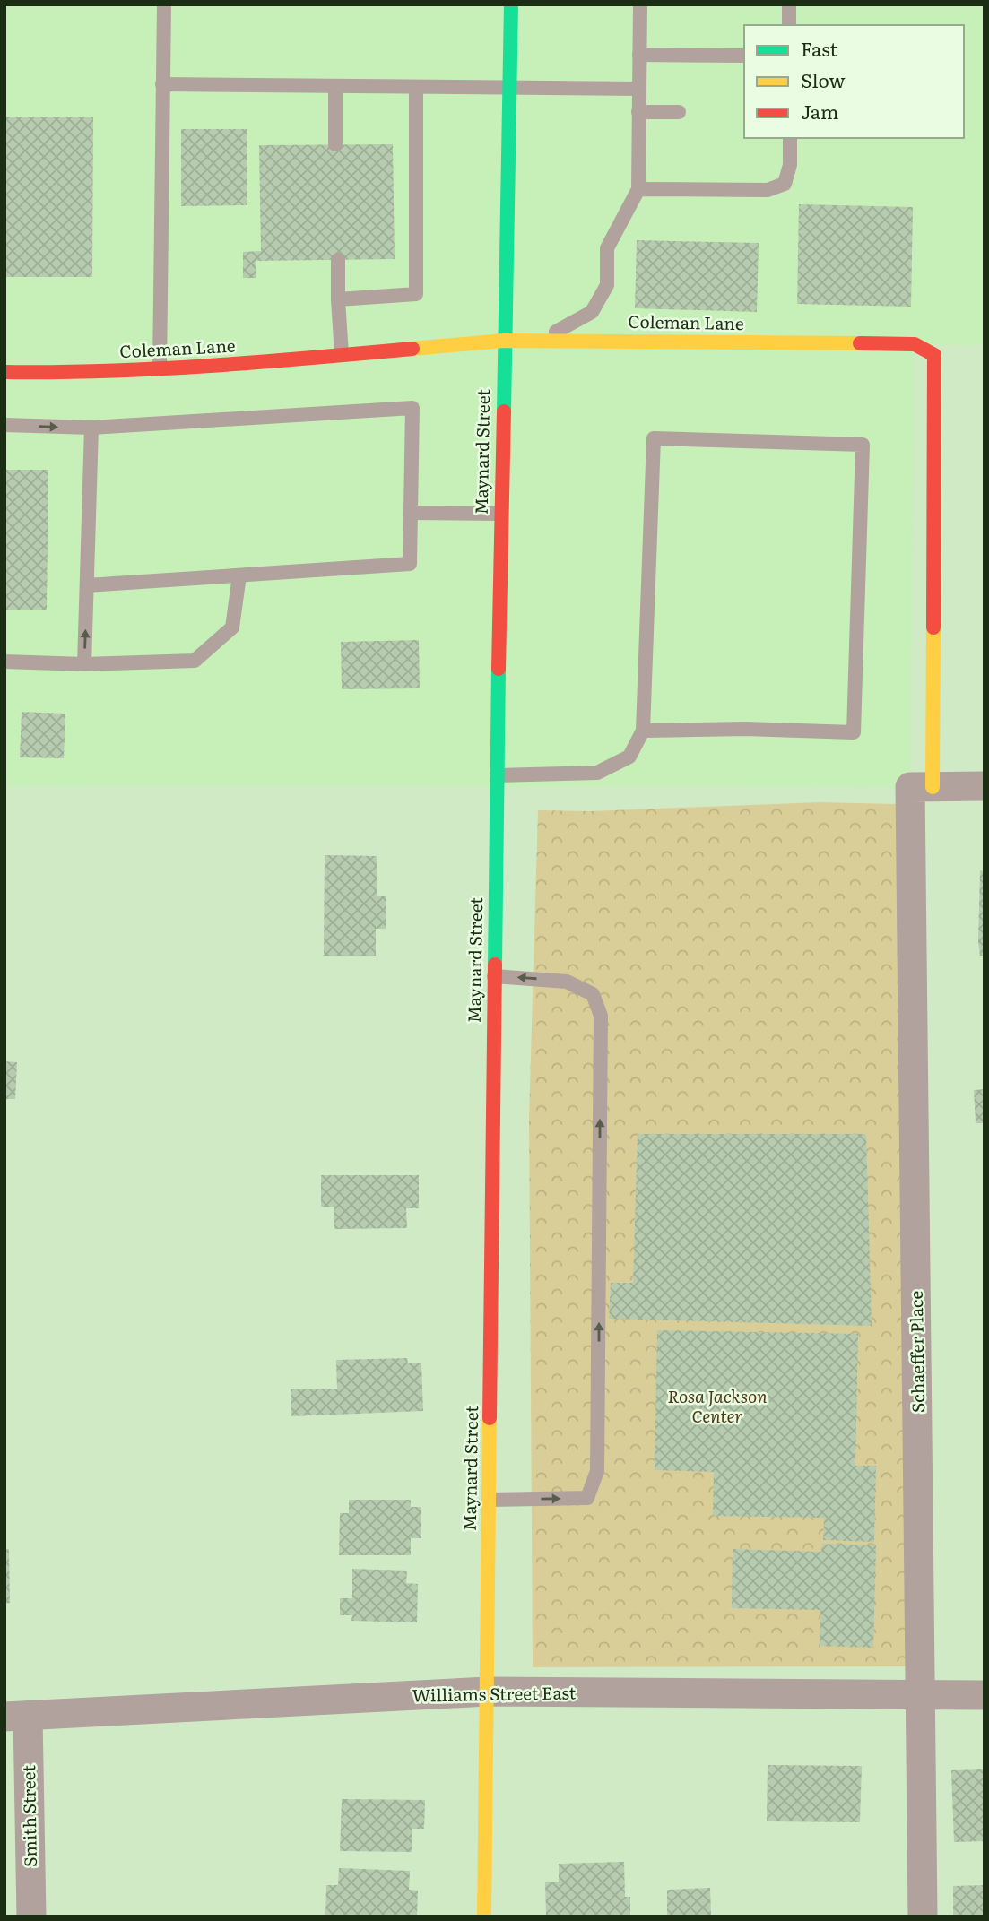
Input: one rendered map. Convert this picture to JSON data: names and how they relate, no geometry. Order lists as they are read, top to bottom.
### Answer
{
  "streets": {
    "street": [
      "Coleman Lane",
      "Maynard Street",
      "Schaeffer Place",
      "Williams Street East",
      "Smith Street"
    ]
  },
  "crossings": [
    ["Coleman Lane", "Maynard Street"],
    ["Coleman Lane", "Schaeffer Place"],
    ["Maynard Street", "Williams Street East"],
    ["Schaeffer Place", "Williams Street East"],
    ["Williams Street East", "Smith Street"]
  ],
  "parks": ["Rosa Jackson Center"],
  "legend": ["Fast", "Slow", "Jam"]
}
